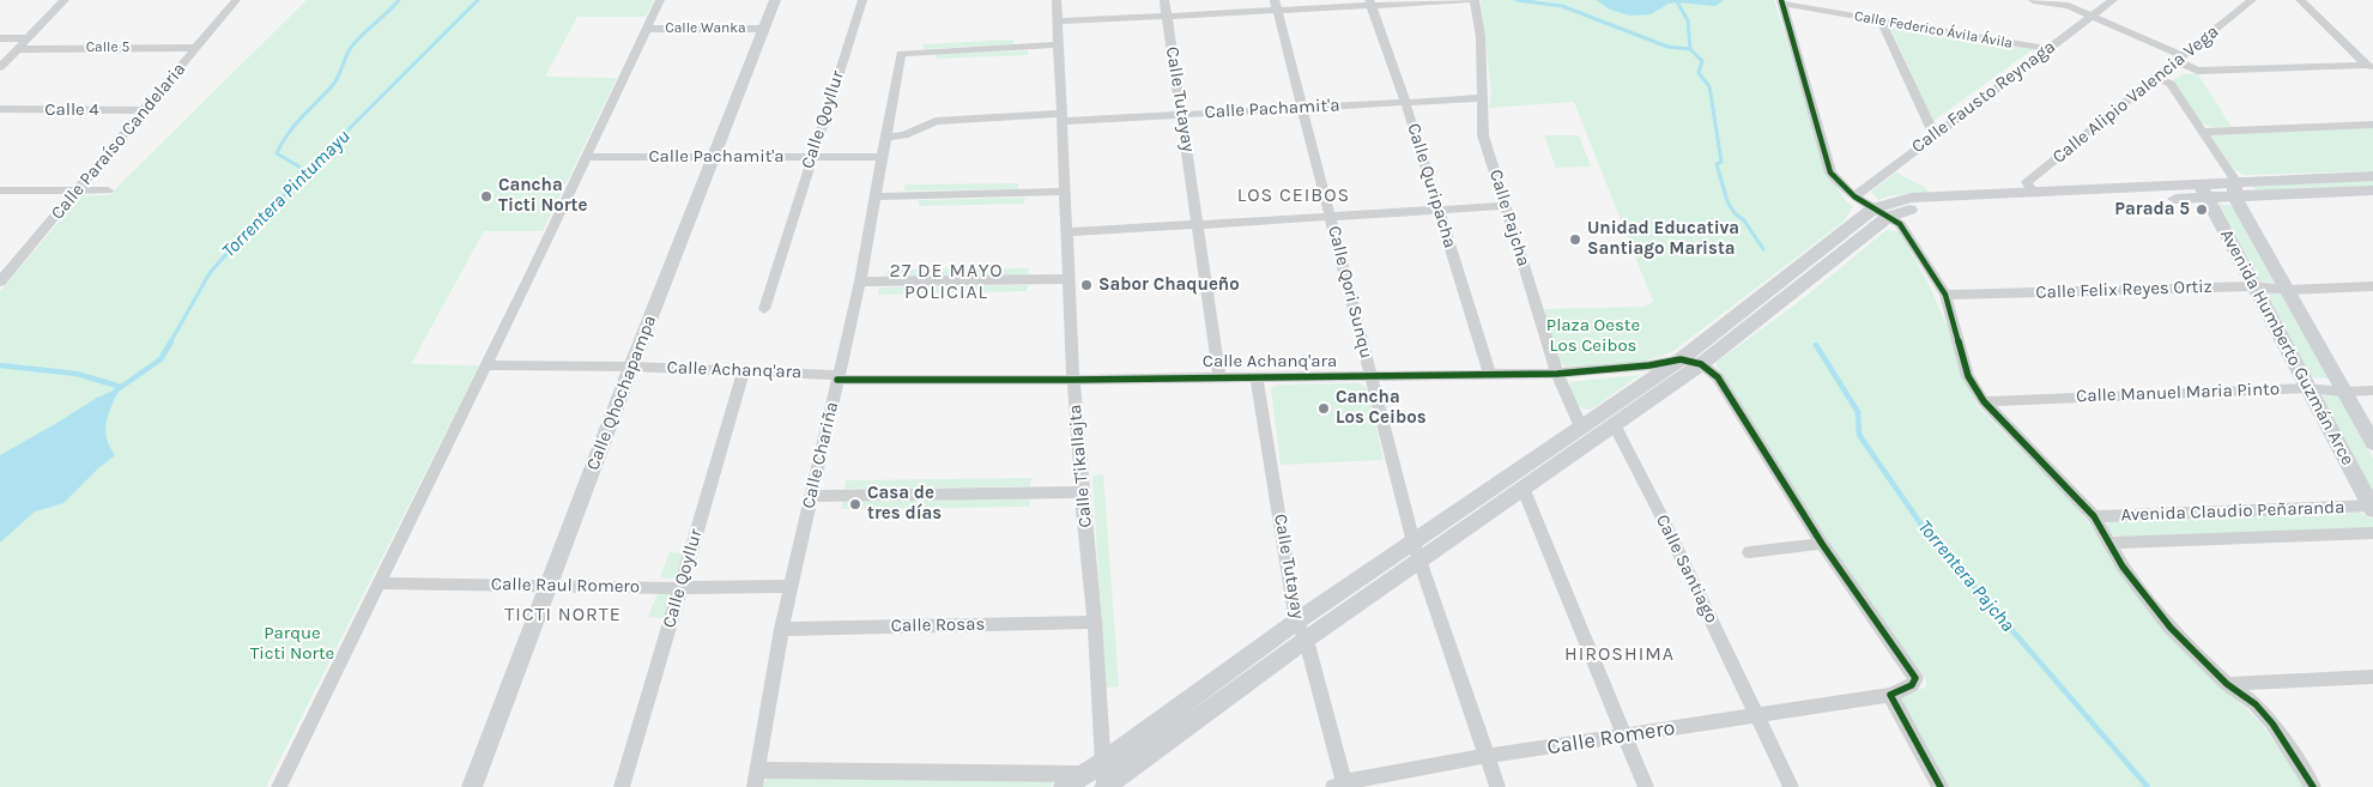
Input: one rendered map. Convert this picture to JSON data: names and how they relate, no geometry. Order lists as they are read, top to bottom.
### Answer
{
  "streets": {
    "main road": ["Avenida Humberto Guzmán Arce"],
    "street": [
      "Calle Wanka",
      "Calle Federico Ávila Ávila",
      "Calle 5",
      "Calle Alipio Valencia Vega",
      "Calle Fausto Reynaga",
      "Calle Tutayay",
      "Calle Pachamit'a",
      "Calle 4",
      "Calle Qoyllur",
      "Calle Paraíso Candelaria",
      "Calle Quripacha",
      "Calle Pajcha",
      "Calle Felix Reyes Ortiz",
      "Calle Qori Sunqu",
      "Calle Achanq'ara",
      "Calle Qhochapampa",
      "Calle Manuel Maria Pinto",
      "Calle Chariña",
      "Calle T'ikallajta",
      "Avenida Claudio Peñaranda",
      "Calle Santiago",
      "Calle Raul Romero",
      "Calle Rosas",
      "Calle Romero"
    ]
  },
  "crossings": [
    ["Calle Wanka", "Calle Qhochapampa"],
    ["Calle Federico Ávila Ávila", "Calle Fausto Reynaga"],
    ["Calle 5", "Calle Paraíso Candelaria"],
    ["Calle Tutayay", "Calle Pachamit'a"],
    ["Calle Tutayay", "Calle Achanq'ara"],
    ["Calle Tutayay", "Calle Romero"],
    ["Calle Pachamit'a", "Calle Qoyllur"],
    ["Calle Pachamit'a", "Calle Quripacha"],
    ["Calle Pachamit'a", "Calle Pajcha"],
    ["Calle Pachamit'a", "Calle Qori Sunqu"],
    ["Calle Pachamit'a", "Calle Qhochapampa"],
    ["Calle Pachamit'a", "Calle Chariña"],
    ["Calle Pachamit'a", "Calle T'ikallajta"],
    ["Calle 4", "Calle Paraíso Candelaria"],
    ["Calle Qoyllur", "Calle Achanq'ara"],
    ["Calle Qoyllur", "Calle Raul Romero"],
    ["Calle Quripacha", "Calle Achanq'ara"],
    ["Calle Pajcha", "Calle Achanq'ara"],
    ["Calle Felix Reyes Ortiz", "Avenida Humberto Guzmán Arce"],
    ["Calle Qori Sunqu", "Calle Achanq'ara"],
    ["Calle Qori Sunqu", "Calle Romero"],
    ["Avenida Humberto Guzmán Arce", "Calle Manuel Maria Pinto"],
    ["Avenida Humberto Guzmán Arce", "Avenida Claudio Peñaranda"],
    ["Calle Achanq'ara", "Calle Qhochapampa"],
    ["Calle Achanq'ara", "Calle Chariña"],
    ["Calle Achanq'ara", "Calle T'ikallajta"],
    ["Calle Qhochapampa", "Calle Raul Romero"],
    ["Calle Chariña", "Calle T'ikallajta"],
    ["Calle Chariña", "Calle Raul Romero"],
    ["Calle Chariña", "Calle Rosas"],
    ["Calle T'ikallajta", "Calle Rosas"],
    ["Calle Santiago", "Calle Romero"]
  ],
  "districts": [
    "LOS CEIBOS",
    "27 DE MAYO POLICIAL",
    "TICTI NORTE",
    "HIROSHIMA"
  ],
  "water": ["Torrentera Pintumayu", "Torrentera Pajcha"],
  "parks": ["Plaza Oeste Los Ceibos", "Parque Ticti Norte"],
  "places": [
    "Cancha Ticti Norte",
    "Parada 5",
    "Unidad Educativa Santiago Marista",
    "Sabor Chaqueño",
    "Cancha Los Ceibos",
    "Casa de tres días"
  ]
}
